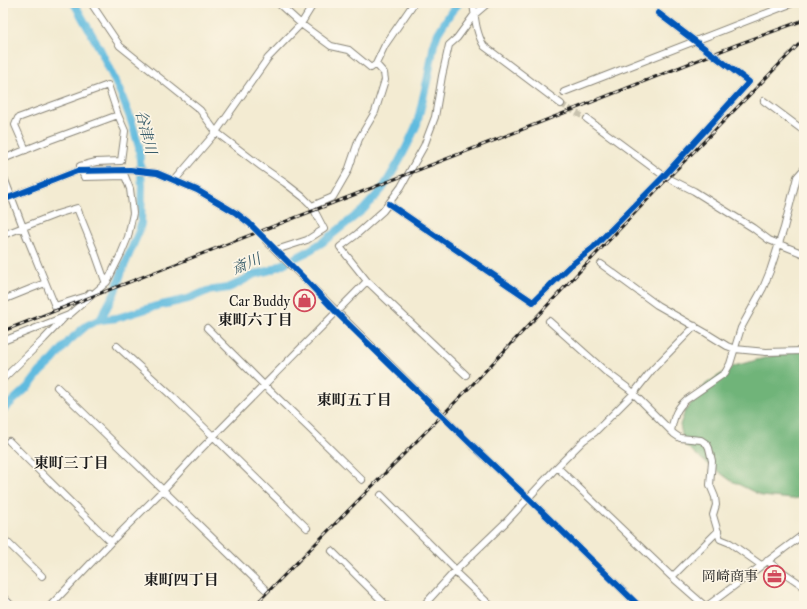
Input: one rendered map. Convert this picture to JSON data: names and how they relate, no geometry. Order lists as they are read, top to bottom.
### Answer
{
  "districts": [
    "東町六丁目",
    "東町五丁目",
    "東町三丁目",
    "東町四丁目"
  ],
  "water": ["谷津川", "斎川"],
  "places": {
    "shop": ["Car Buddy"],
    "office": ["岡崎商事"]
  }
}
